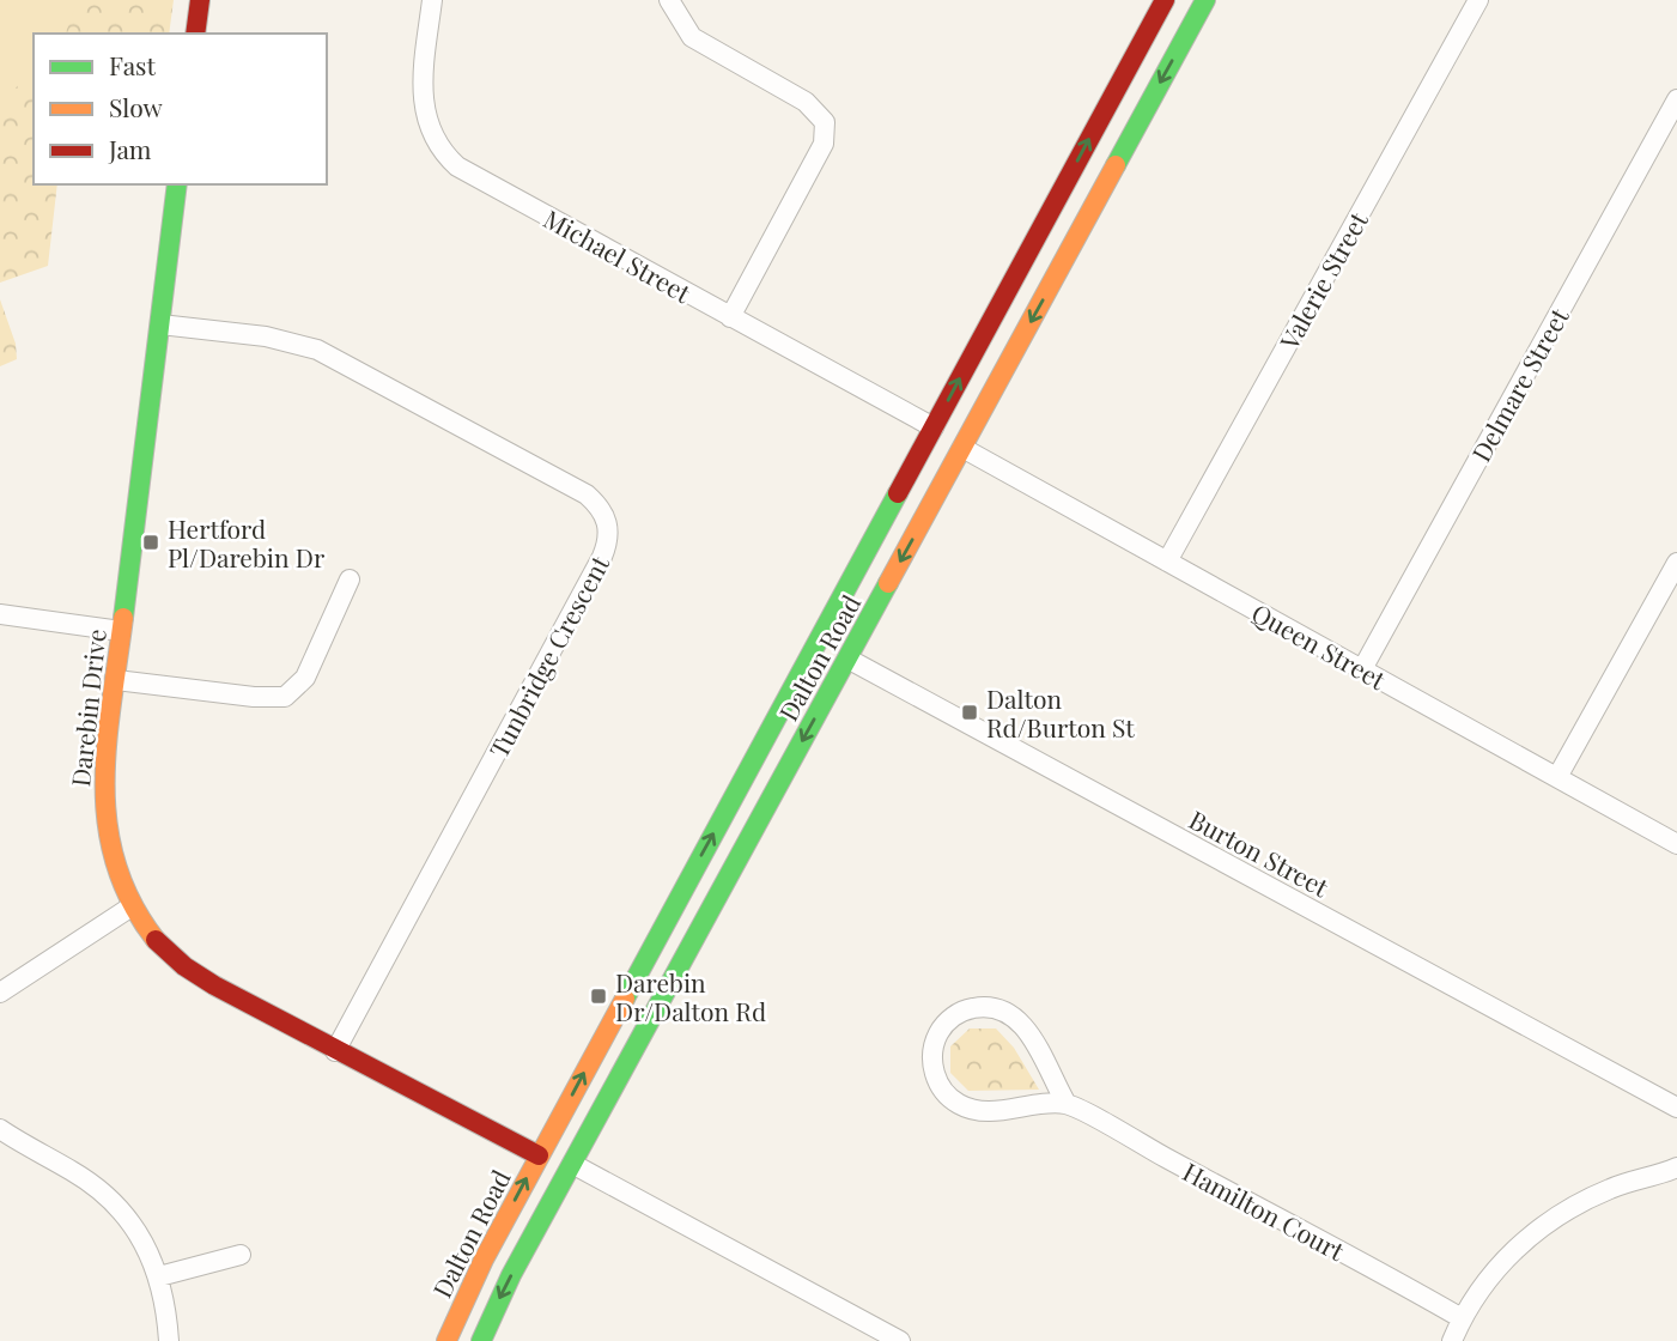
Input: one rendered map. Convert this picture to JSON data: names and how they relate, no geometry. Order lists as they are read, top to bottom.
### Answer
{
  "streets": {
    "main road": ["Dalton Road", "Darebin Drive", "Burton Street"],
    "street": [
      "Michael Street",
      "Valerie Street",
      "Delmare Street",
      "Queen Street",
      "Tunbridge Crescent",
      "Hamilton Court"
    ]
  },
  "crossings": [
    ["Michael Street", "Dalton Road"],
    ["Valerie Street", "Queen Street"],
    ["Delmare Street", "Queen Street"],
    ["Queen Street", "Dalton Road"],
    ["Tunbridge Crescent", "Darebin Drive"],
    ["Dalton Road", "Darebin Drive"],
    ["Dalton Road", "Burton Street"]
  ],
  "places": {
    "transit": ["Hertford Pl/Darebin Dr", "Dalton Rd/Burton St", "Darebin Dr/Dalton Rd"]
  },
  "legend": ["Fast", "Slow", "Jam"]
}
